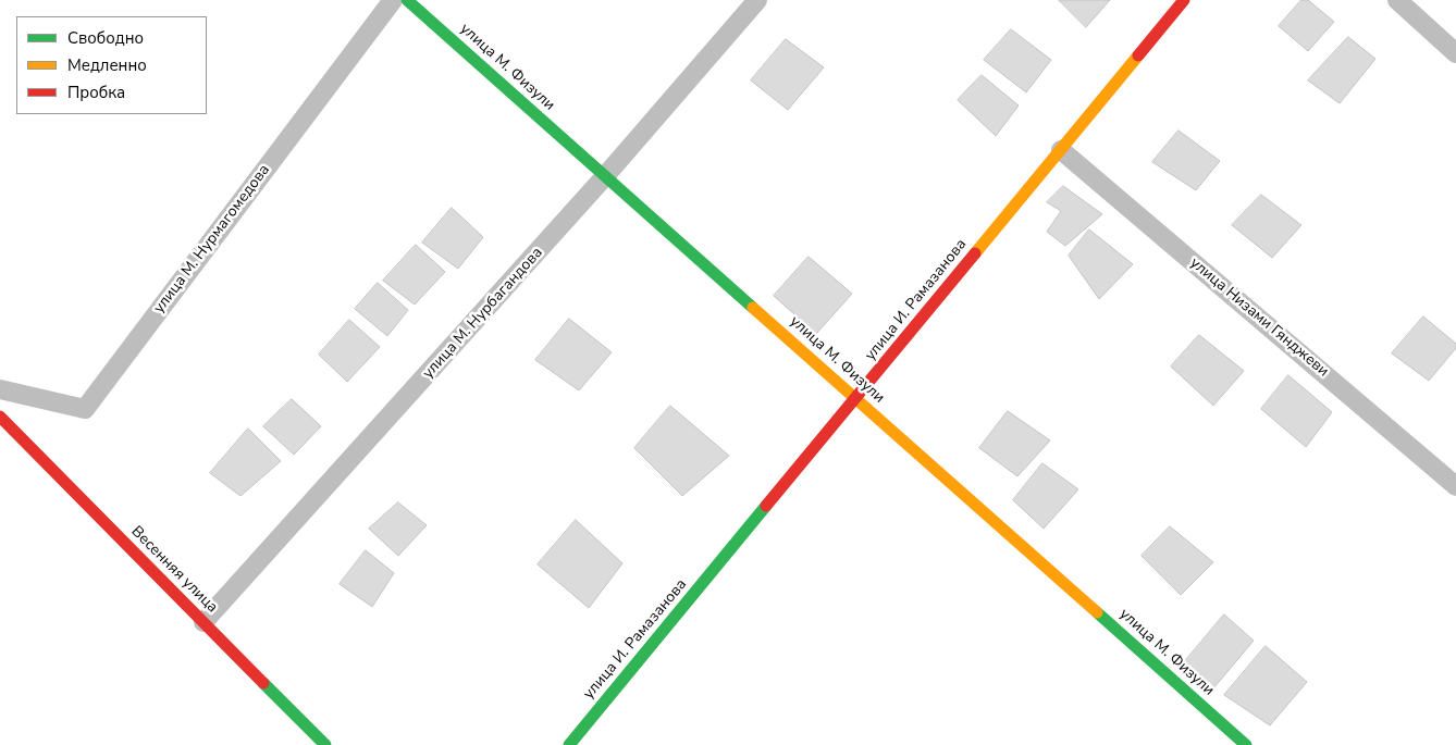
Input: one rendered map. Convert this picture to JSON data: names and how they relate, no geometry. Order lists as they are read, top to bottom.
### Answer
{
  "streets": {
    "street": [
      "улица М. Физули",
      "улица М. Нурмагомедова",
      "улица И. Рамазанова",
      "улица М. Нурбагандова",
      "улица Низами Гянджеви",
      "Весенняя улица"
    ]
  },
  "crossings": [
    ["улица М. Физули", "улица И. Рамазанова"],
    ["улица М. Физули", "улица М. Нурбагандова"],
    ["улица И. Рамазанова", "улица Низами Гянджеви"],
    ["улица М. Нурбагандова", "Весенняя улица"]
  ],
  "legend": ["Свободно", "Медленно", "Пробка"]
}
